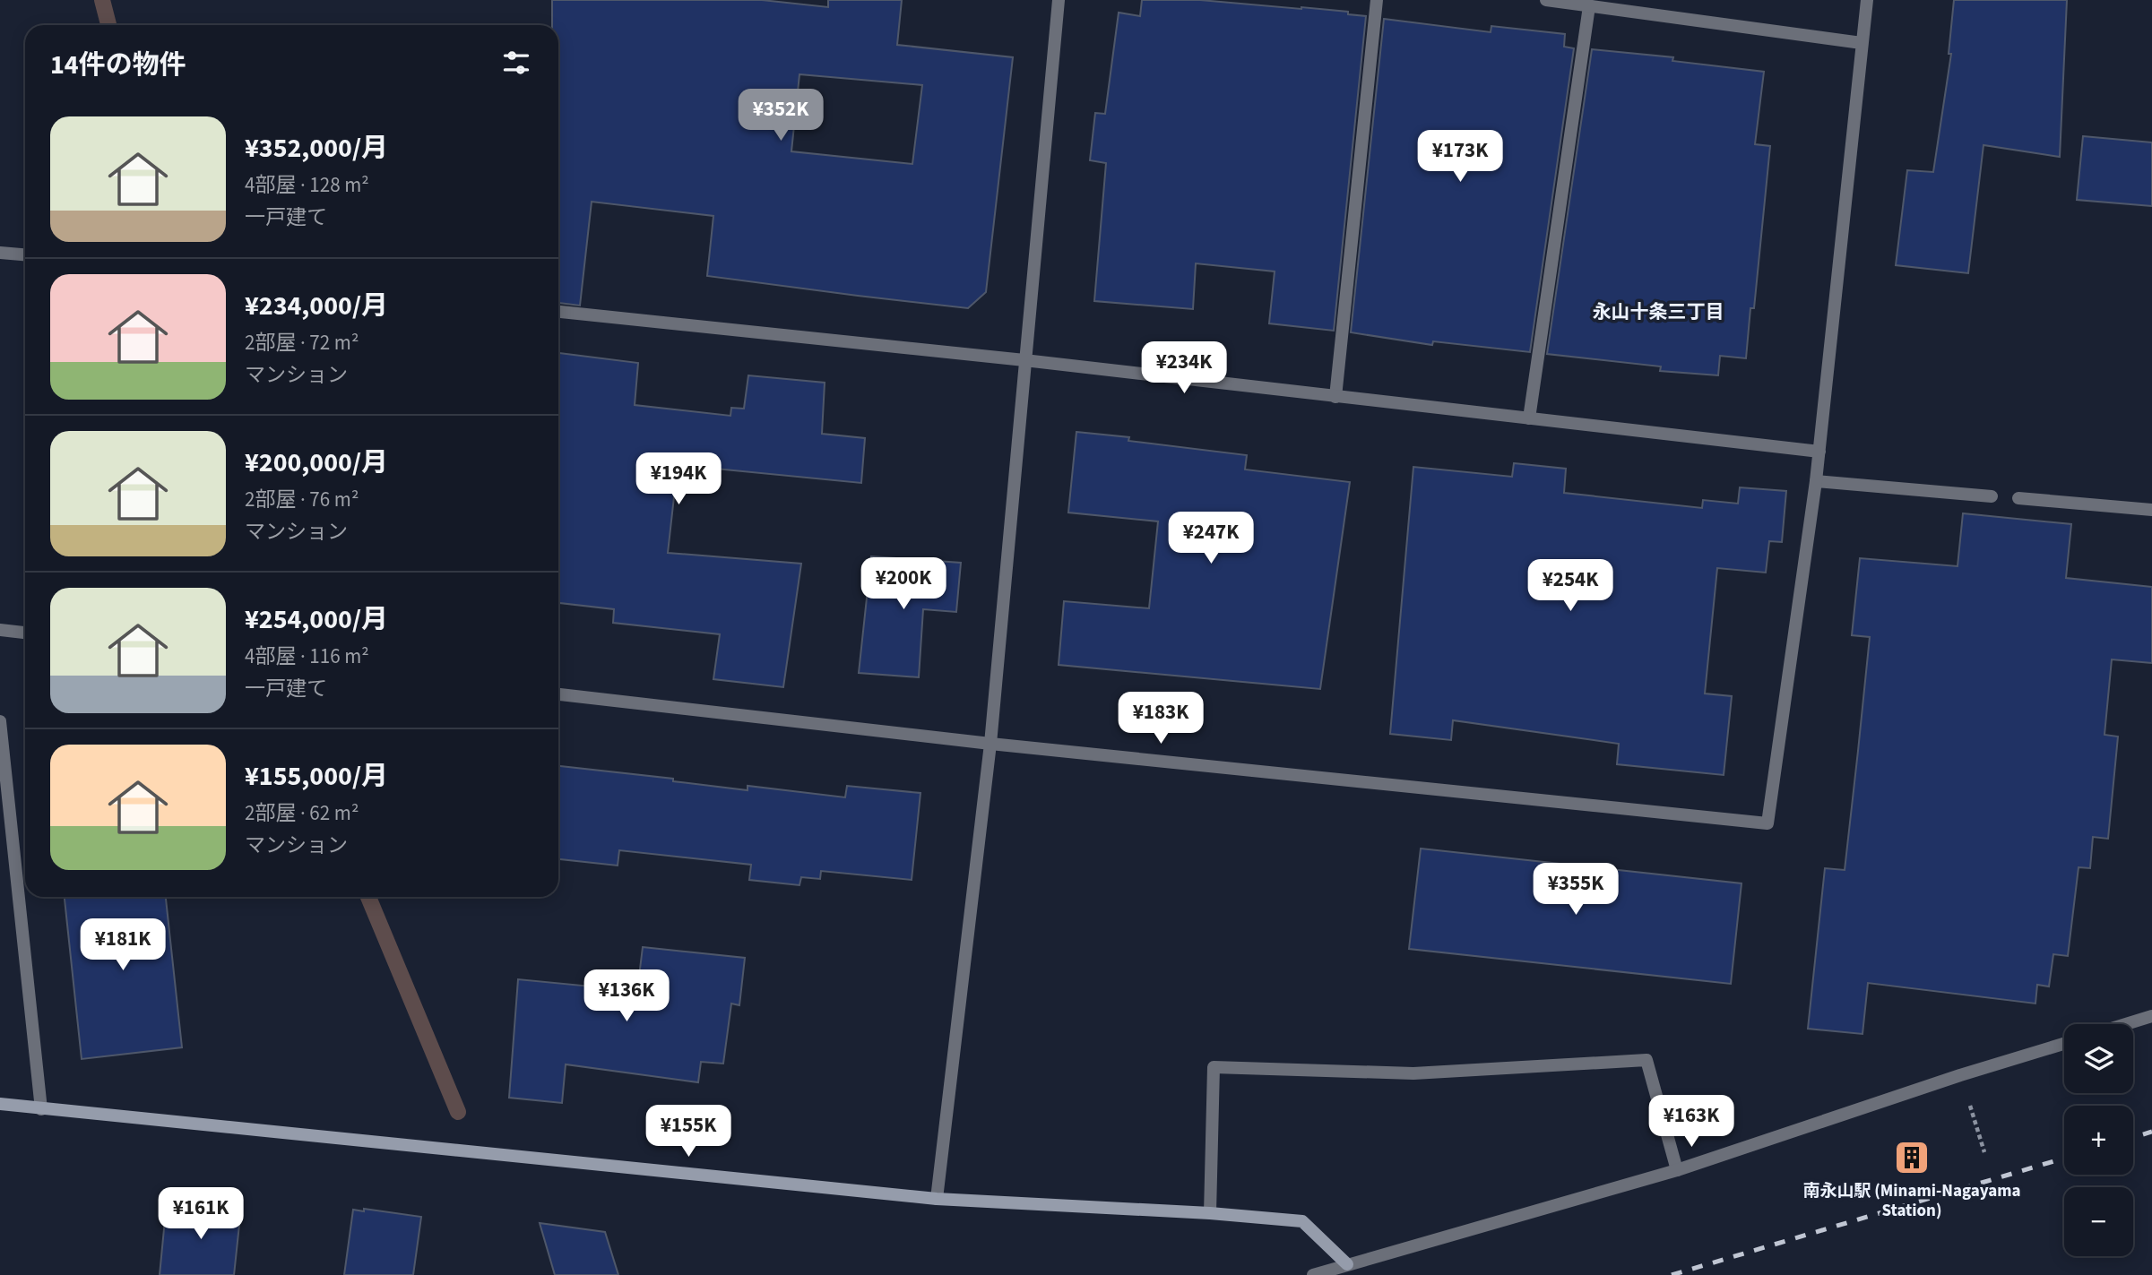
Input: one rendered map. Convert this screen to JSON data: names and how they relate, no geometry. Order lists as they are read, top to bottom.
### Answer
{
  "districts": ["永山十条三丁目"],
  "places": {
    "building": ["南永山駅 (Minami-Nagayama Station)"]
  },
  "page": {
    "heading": "14件の物件",
    "price": [
      "¥352K",
      "¥173K",
      "¥234K",
      "¥194K",
      "¥247K",
      "¥200K",
      "¥254K",
      "¥183K",
      "¥355K",
      "¥181K",
      "¥136K",
      "¥163K",
      "¥155K",
      "¥161K"
    ],
    "list": [
      {
        "name": "¥352,000/月",
        "note": "4部屋 · 128 m² · 一戸建て"
      },
      {
        "name": "¥234,000/月",
        "note": "2部屋 · 72 m² · マンション"
      },
      {
        "name": "¥200,000/月",
        "note": "2部屋 · 76 m² · マンション"
      },
      {
        "name": "¥254,000/月",
        "note": "4部屋 · 116 m² · 一戸建て"
      },
      {
        "name": "¥155,000/月",
        "note": "2部屋 · 62 m² · マンション"
      }
    ],
    "map_buttons": ["+", "−"]
  }
}
